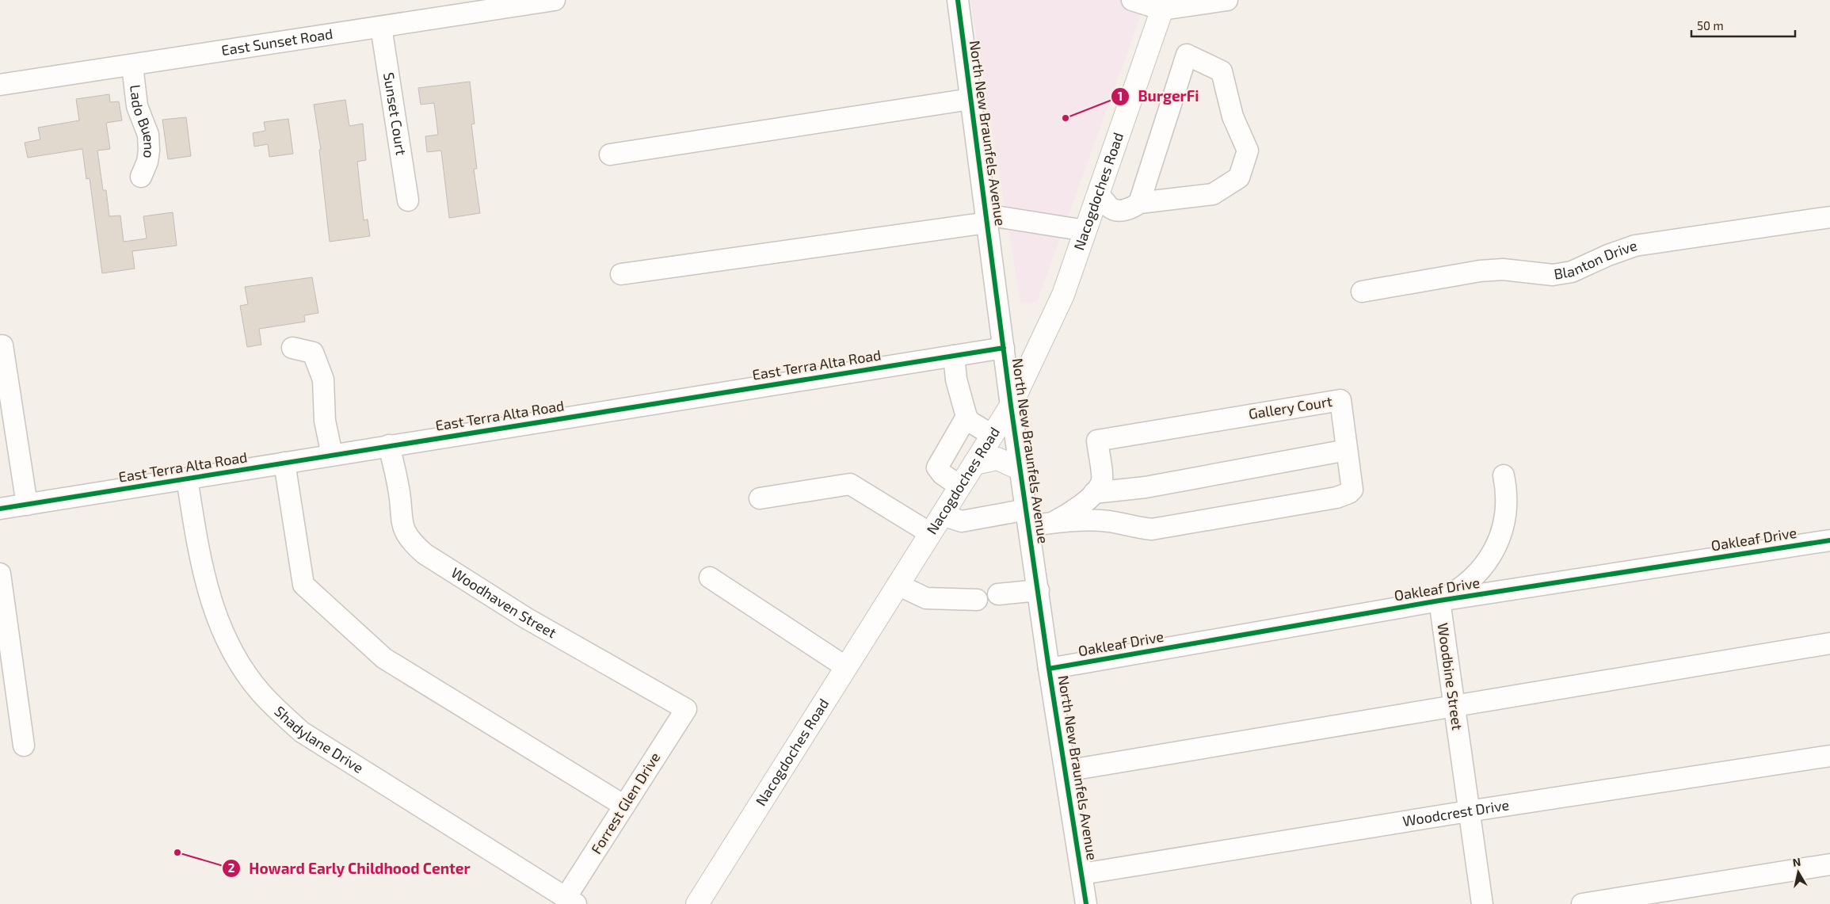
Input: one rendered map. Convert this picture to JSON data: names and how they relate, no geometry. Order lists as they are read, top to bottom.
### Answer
{
  "streets": {
    "main road": ["Nacogdoches Road"],
    "street": [
      "East Sunset Road",
      "Sunset Court",
      "Lado Bueno",
      "North New Braunfels Avenue",
      "Blanton Drive",
      "East Terra Alta Road",
      "Gallery Court",
      "Oakleaf Drive",
      "Woodhaven Street",
      "Woodbine Street",
      "Shadylane Drive",
      "Forrest Glen Drive",
      "Woodcrest Drive"
    ]
  },
  "crossings": [
    ["East Sunset Road", "Sunset Court"],
    ["East Sunset Road", "Lado Bueno"],
    ["North New Braunfels Avenue", "Nacogdoches Road"],
    ["North New Braunfels Avenue", "East Terra Alta Road"],
    ["North New Braunfels Avenue", "Gallery Court"],
    ["North New Braunfels Avenue", "Oakleaf Drive"],
    ["North New Braunfels Avenue", "Woodcrest Drive"],
    ["Nacogdoches Road", "Gallery Court"],
    ["East Terra Alta Road", "Woodhaven Street"],
    ["East Terra Alta Road", "Shadylane Drive"],
    ["Oakleaf Drive", "Woodbine Street"],
    ["Woodhaven Street", "Forrest Glen Drive"],
    ["Woodbine Street", "Woodcrest Drive"],
    ["Shadylane Drive", "Forrest Glen Drive"]
  ],
  "places": ["BurgerFi", "Howard Early Childhood Center"],
  "scale_bar": "50 m",
  "north": "top"
}
